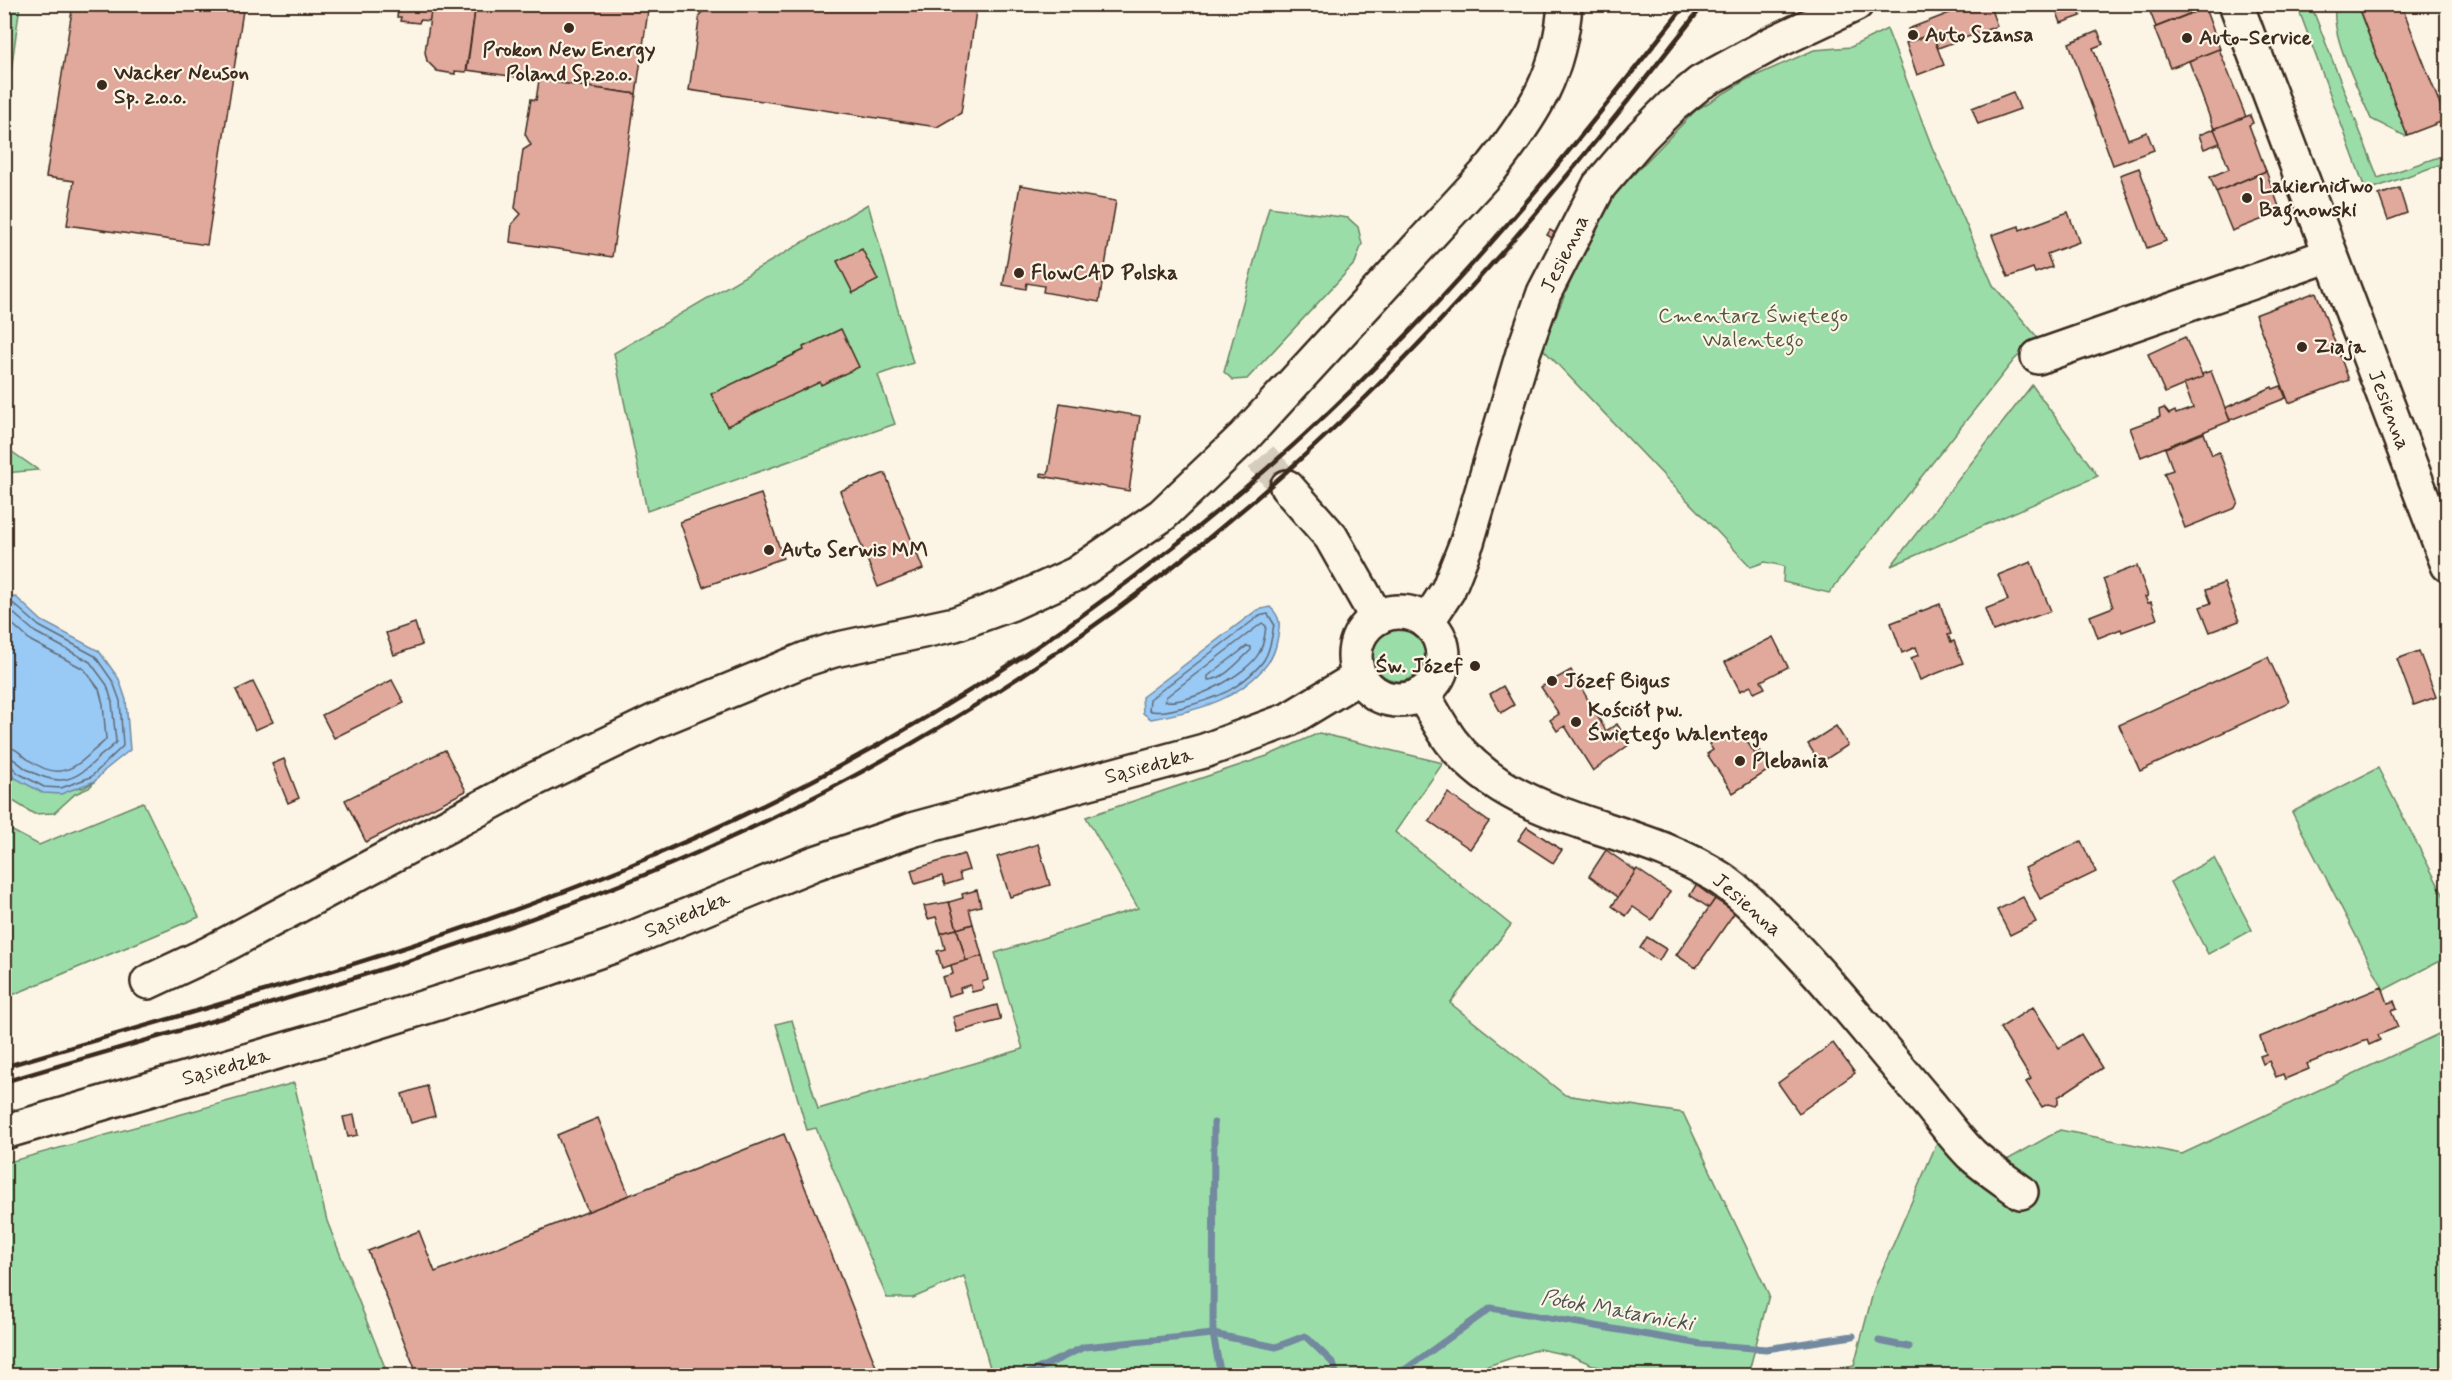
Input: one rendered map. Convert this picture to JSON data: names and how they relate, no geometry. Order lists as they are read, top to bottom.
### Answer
{
  "streets": {
    "street": ["Jesienna", "Sąsiedzka"]
  },
  "crossings": [
    ["Jesienna", "Sąsiedzka"]
  ],
  "water": ["Potok Matarnicki"],
  "parks": ["Cmentarz Świętego Walentego"],
  "places": [
    "Prokon New Energy Poland Sp.zo.o.",
    "Auto Szansa",
    "Auto-Service",
    "Wacker Neuson Sp. z.o.o.",
    "Lakiernictwo Bagnowski",
    "FlowCAD Polska",
    "Ziaja",
    "Auto Serwis MM",
    "Św. Józef",
    "Józef Bigus",
    "Kościół pw. Świętego Walentego",
    "Plebania"
  ]
}
